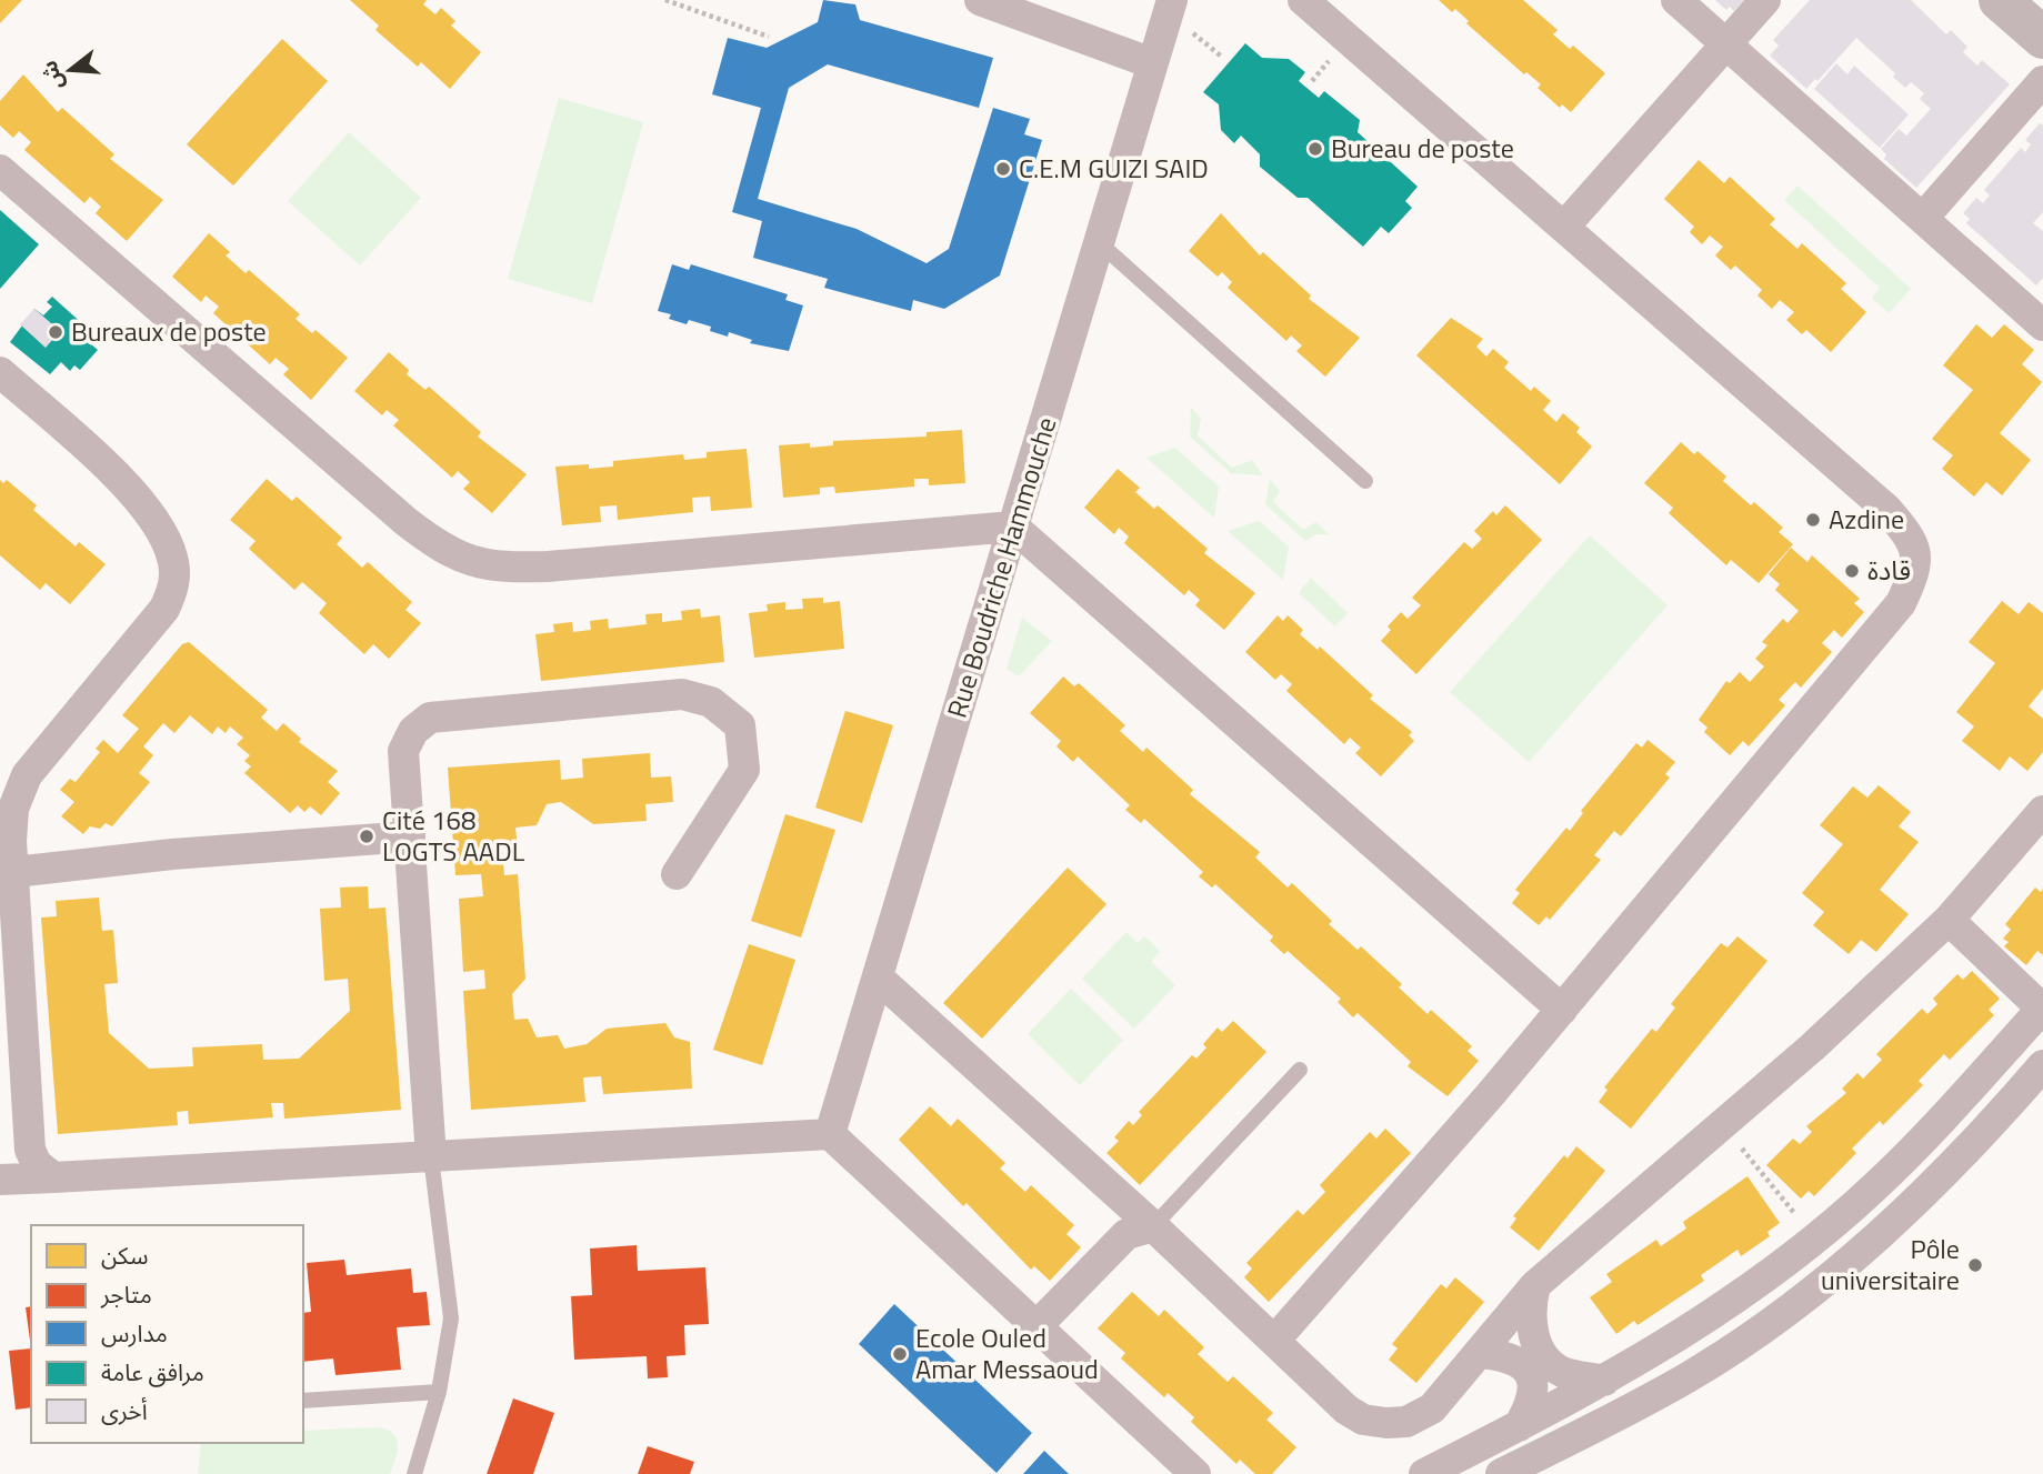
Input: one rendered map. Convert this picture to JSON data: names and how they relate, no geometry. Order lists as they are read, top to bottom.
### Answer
{
  "streets": {
    "street": ["Rue Boudriche Hammouche"]
  },
  "places": [
    "Bureau de poste",
    "C.E.M GUIZI SAID",
    "Bureaux de poste",
    "Azdine",
    "قادة",
    "Cité 168 LOGTS AADL",
    "Pôle universitaire",
    "Ecole Ouled Amar Messaoud"
  ],
  "legend": [
    "سكن",
    "متاجر",
    "مدارس",
    "مرافق عامة",
    "أخرى"
  ],
  "north": "left"
}
